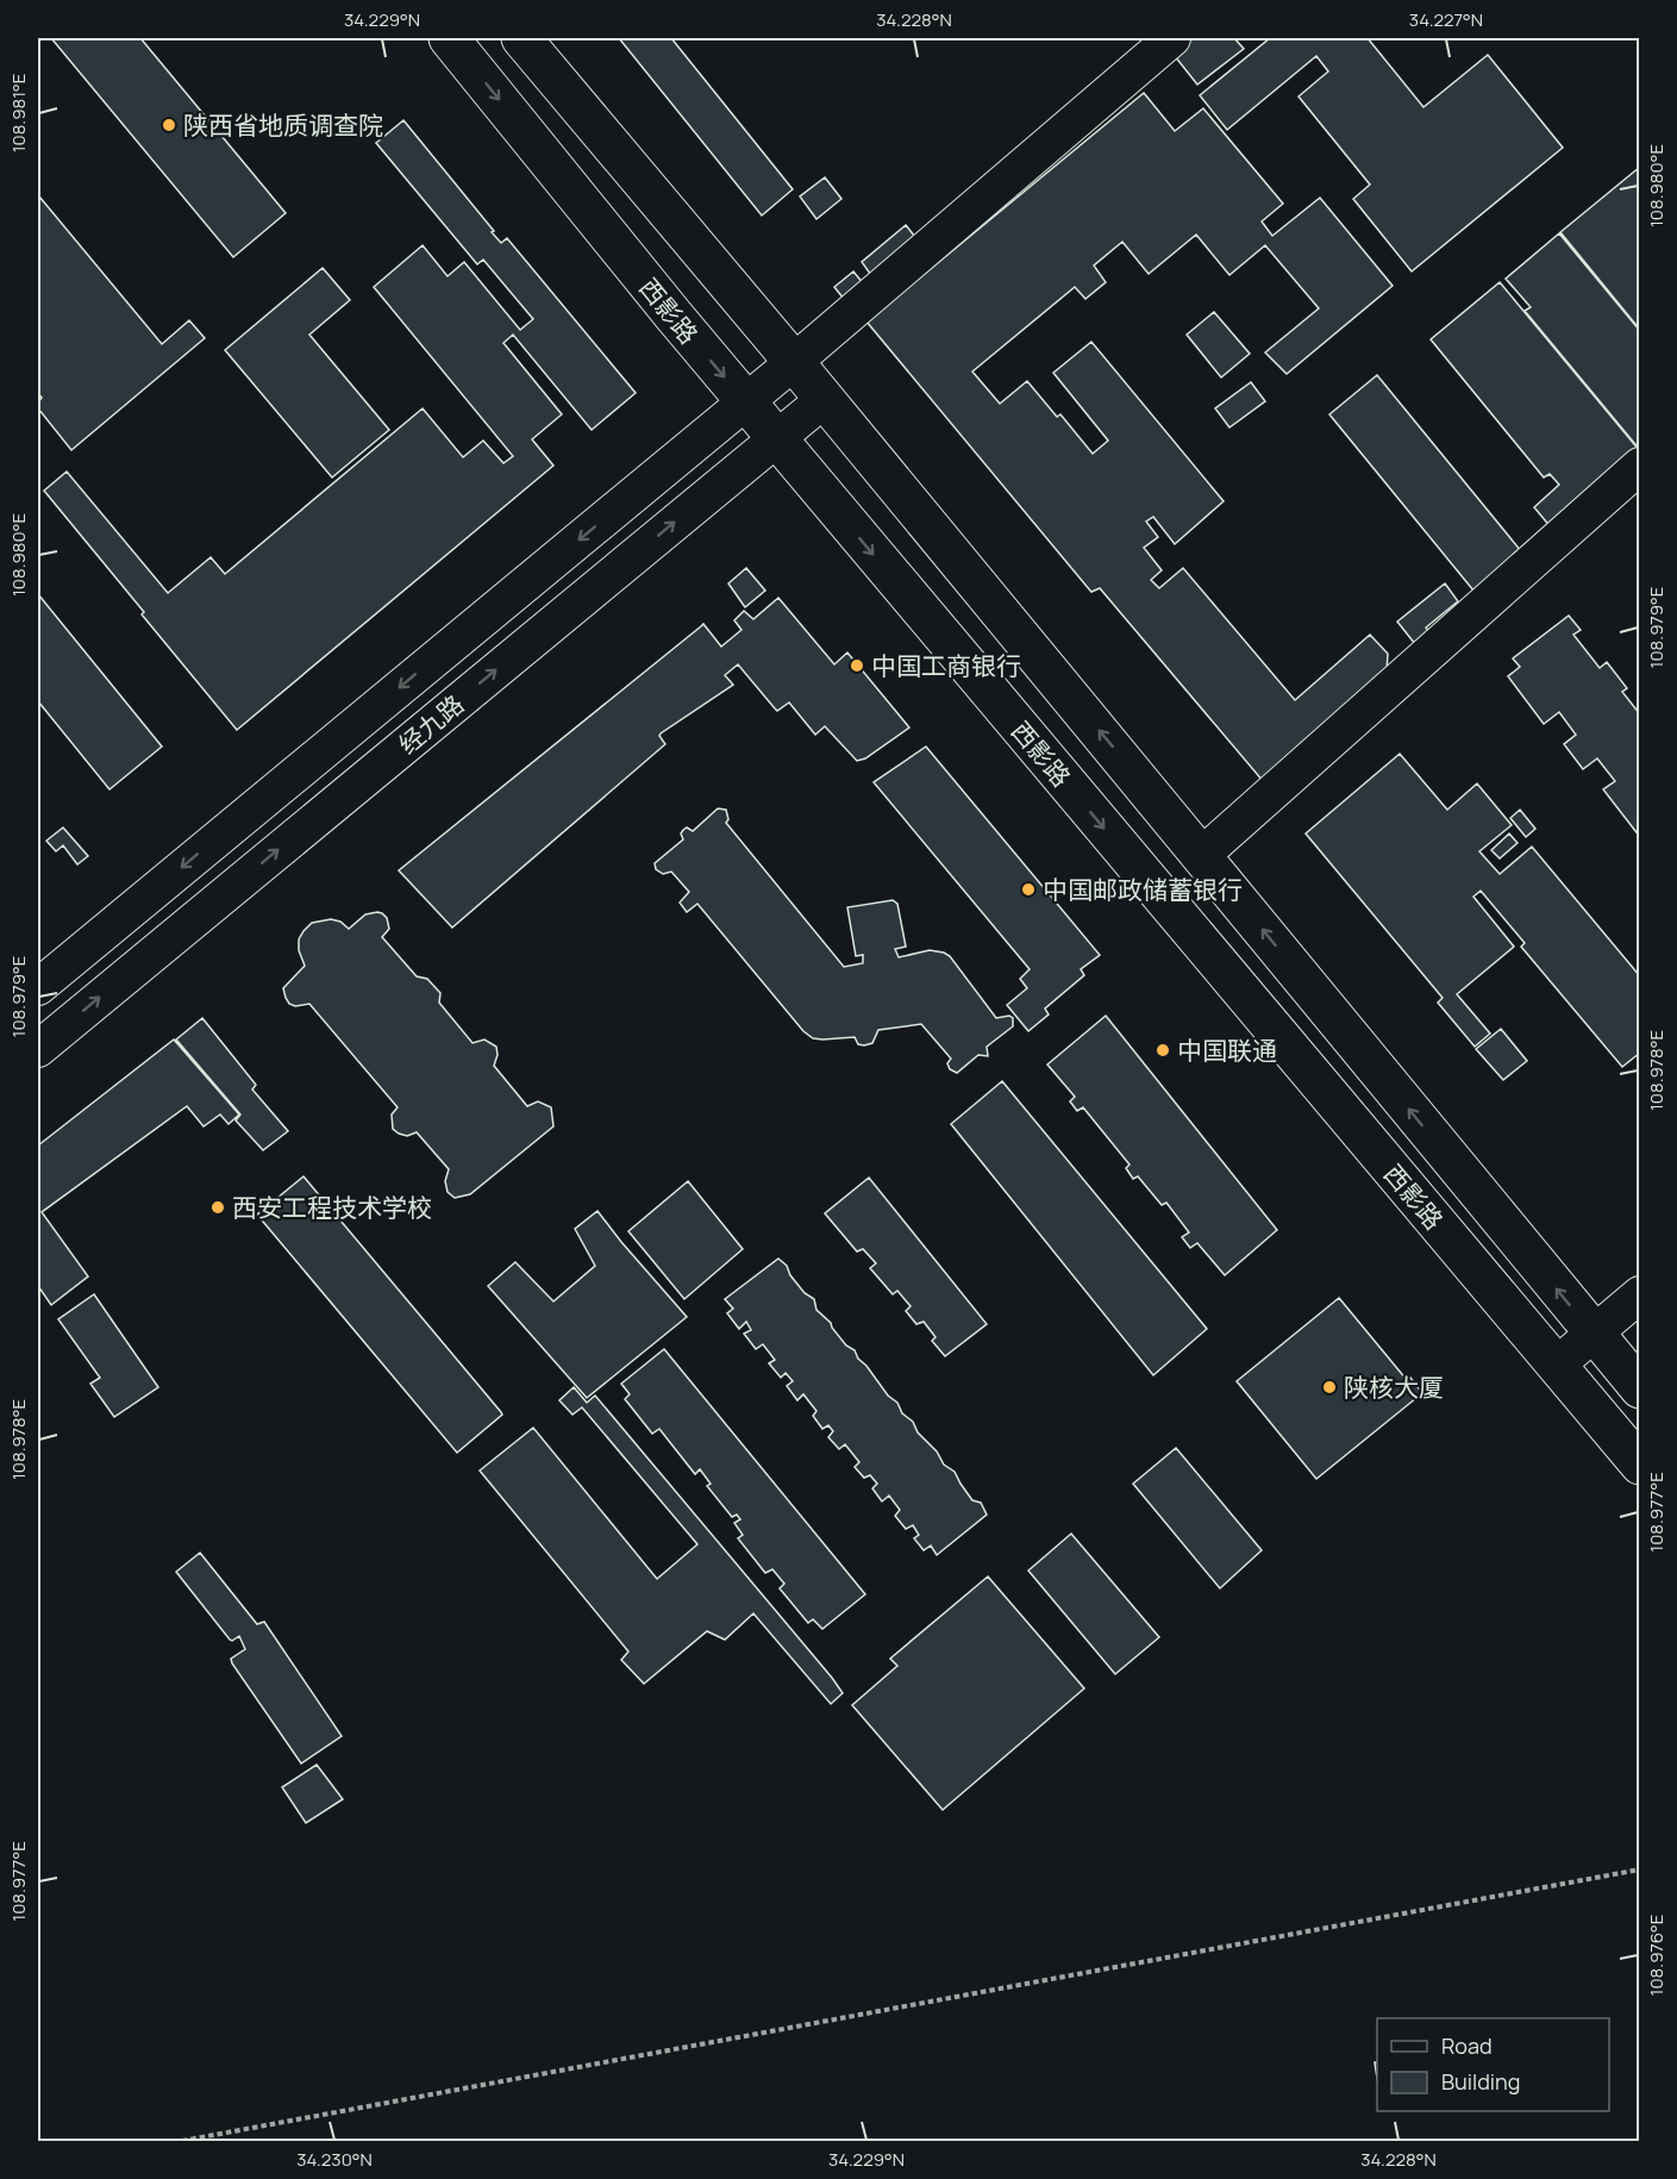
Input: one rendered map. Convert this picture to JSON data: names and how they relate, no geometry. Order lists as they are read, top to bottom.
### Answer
{
  "streets": {
    "main road": ["西影路"],
    "street": ["经九路"]
  },
  "crossings": [
    ["西影路", "经九路"]
  ],
  "places": [
    "陕西省地质调查院",
    "中国工商银行",
    "中国邮政储蓄银行",
    "中国联通",
    "西安工程技术学校",
    "陕核大厦"
  ],
  "legend": ["Road", "Building"],
  "coordinates": [
    "34.229°N",
    "34.228°N",
    "34.227°N",
    "108.981°E",
    "108.980°E",
    "108.979°E",
    "108.978°E",
    "108.977°E",
    "108.976°E",
    "34.230°N"
  ]
}
